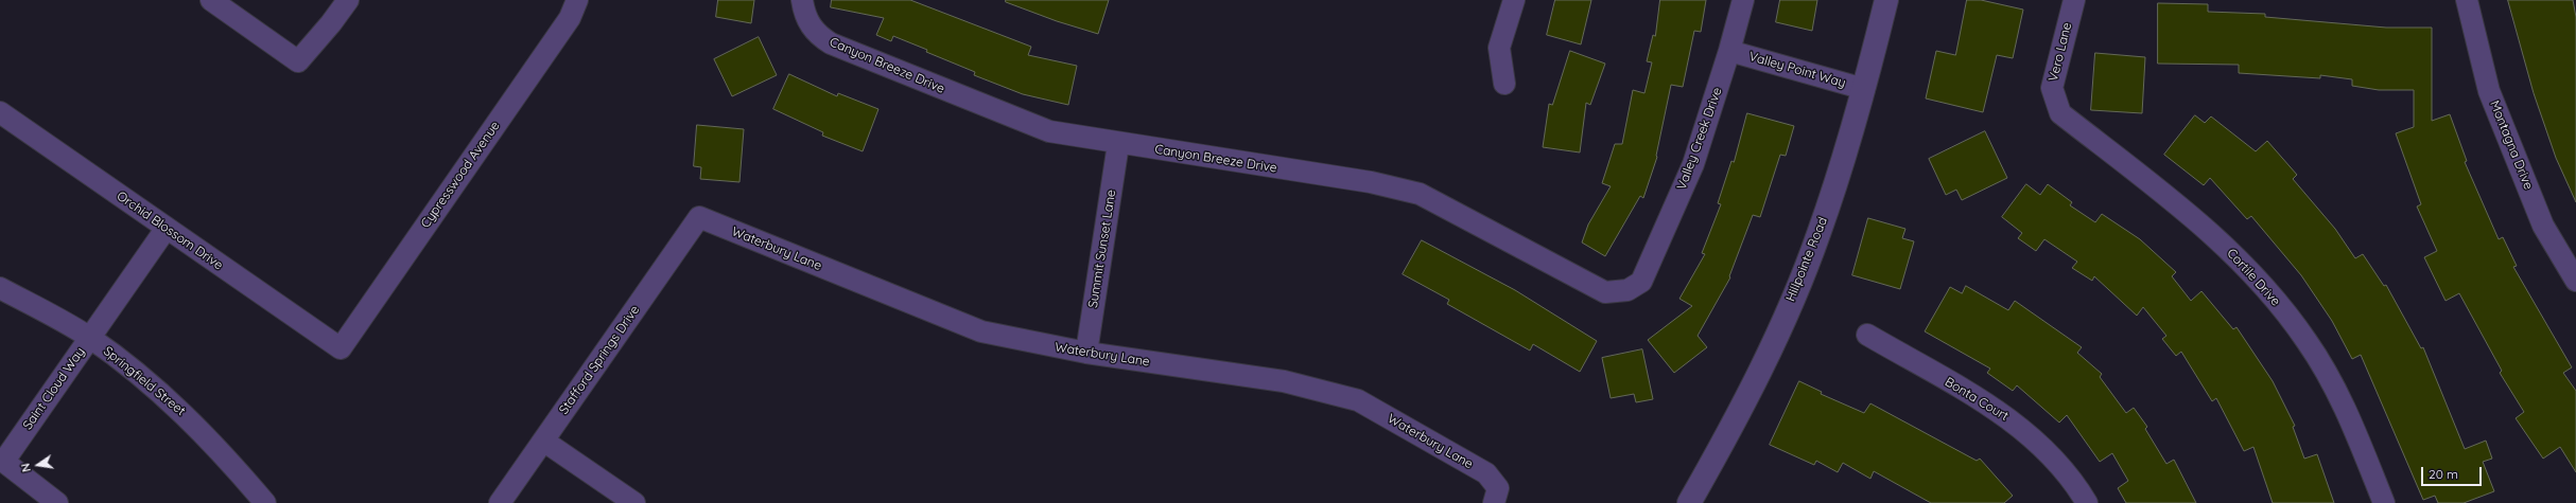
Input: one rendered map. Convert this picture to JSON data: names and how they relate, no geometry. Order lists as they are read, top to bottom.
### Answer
{
  "streets": {
    "street": [
      "Vero Lane",
      "Canyon Breeze Drive",
      "Valley Point Way",
      "Valley Creek Drive",
      "Montagna Drive",
      "Cypresswood Avenue",
      "Orchid Blossom Drive",
      "Waterbury Lane",
      "Summit Sunset Lane",
      "Hillpointe Road",
      "Cortile Drive",
      "Stafford Springs Drive",
      "Springfield Street",
      "Saint Cloud Way",
      "Bonta Court"
    ]
  },
  "crossings": [
    ["Vero Lane", "Cortile Drive"],
    ["Canyon Breeze Drive", "Valley Creek Drive"],
    ["Canyon Breeze Drive", "Summit Sunset Lane"],
    ["Valley Point Way", "Valley Creek Drive"],
    ["Valley Point Way", "Hillpointe Road"],
    ["Cypresswood Avenue", "Orchid Blossom Drive"],
    ["Orchid Blossom Drive", "Saint Cloud Way"],
    ["Waterbury Lane", "Summit Sunset Lane"],
    ["Waterbury Lane", "Stafford Springs Drive"],
    ["Springfield Street", "Saint Cloud Way"]
  ],
  "scale_bar": "20 m",
  "north": "left"
}
